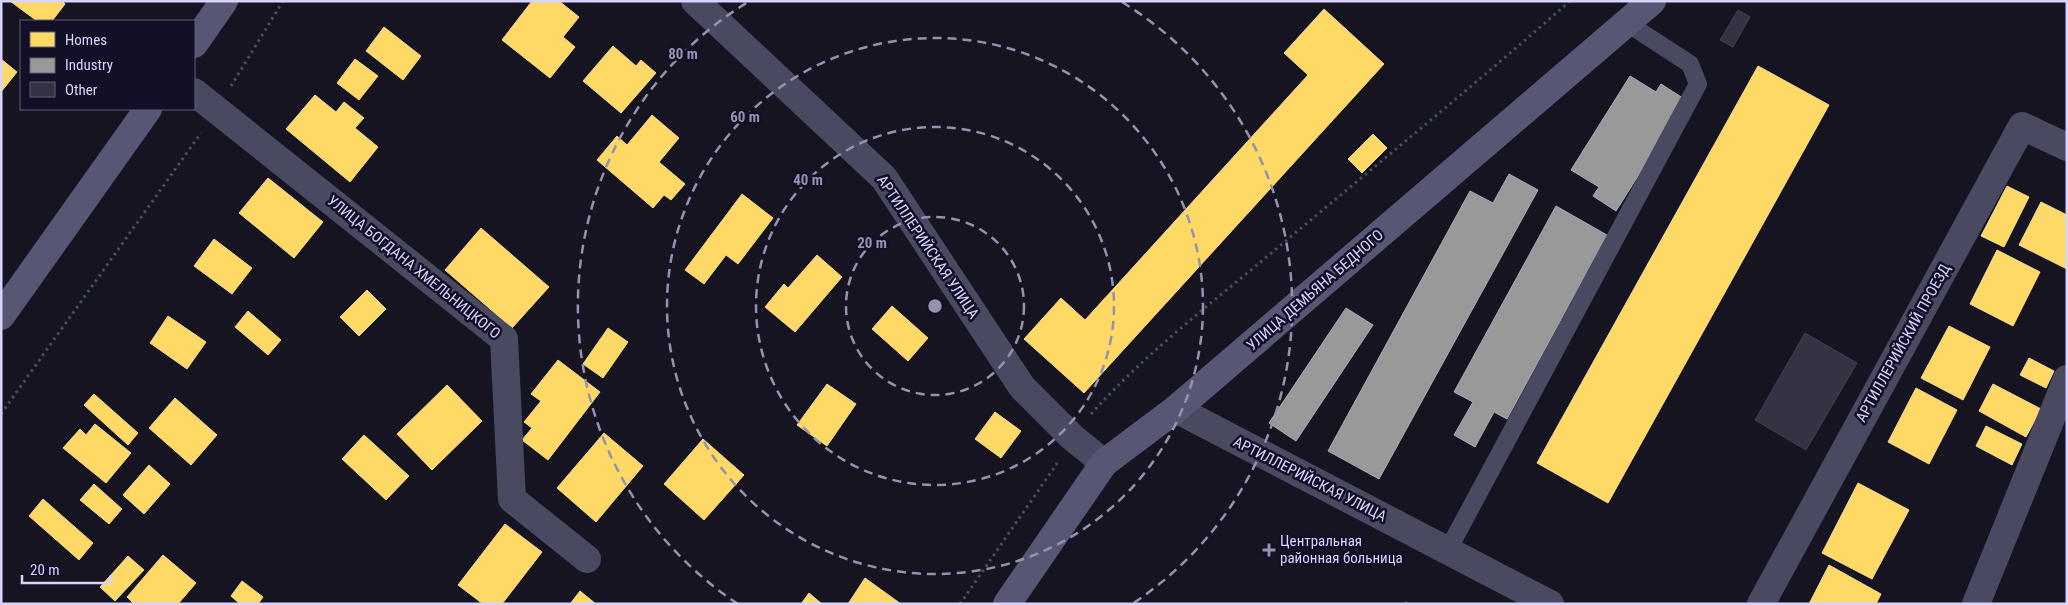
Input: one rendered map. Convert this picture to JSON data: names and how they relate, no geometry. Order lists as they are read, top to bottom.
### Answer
{
  "streets": {
    "street": [
      "АРТИЛЛЕРИЙСКАЯ УЛИЦА",
      "УЛИЦА БОГДАНА ХМЕЛЬНИЦКОГО",
      "УЛИЦА ДЕМЬЯНА БЕДНОГО",
      "АРТИЛЛЕРИЙСКИЙ ПРОЕЗД"
    ]
  },
  "crossings": [
    ["АРТИЛЛЕРИЙСКАЯ УЛИЦА", "УЛИЦА ДЕМЬЯНА БЕДНОГО"]
  ],
  "places": {
    "health": ["Центральная районная больница"]
  },
  "legend": ["Homes", "Industry", "Other"],
  "scale_bar": "20 m",
  "rings": [
    "80 m",
    "60 m",
    "40 m",
    "20 m"
  ]
}
